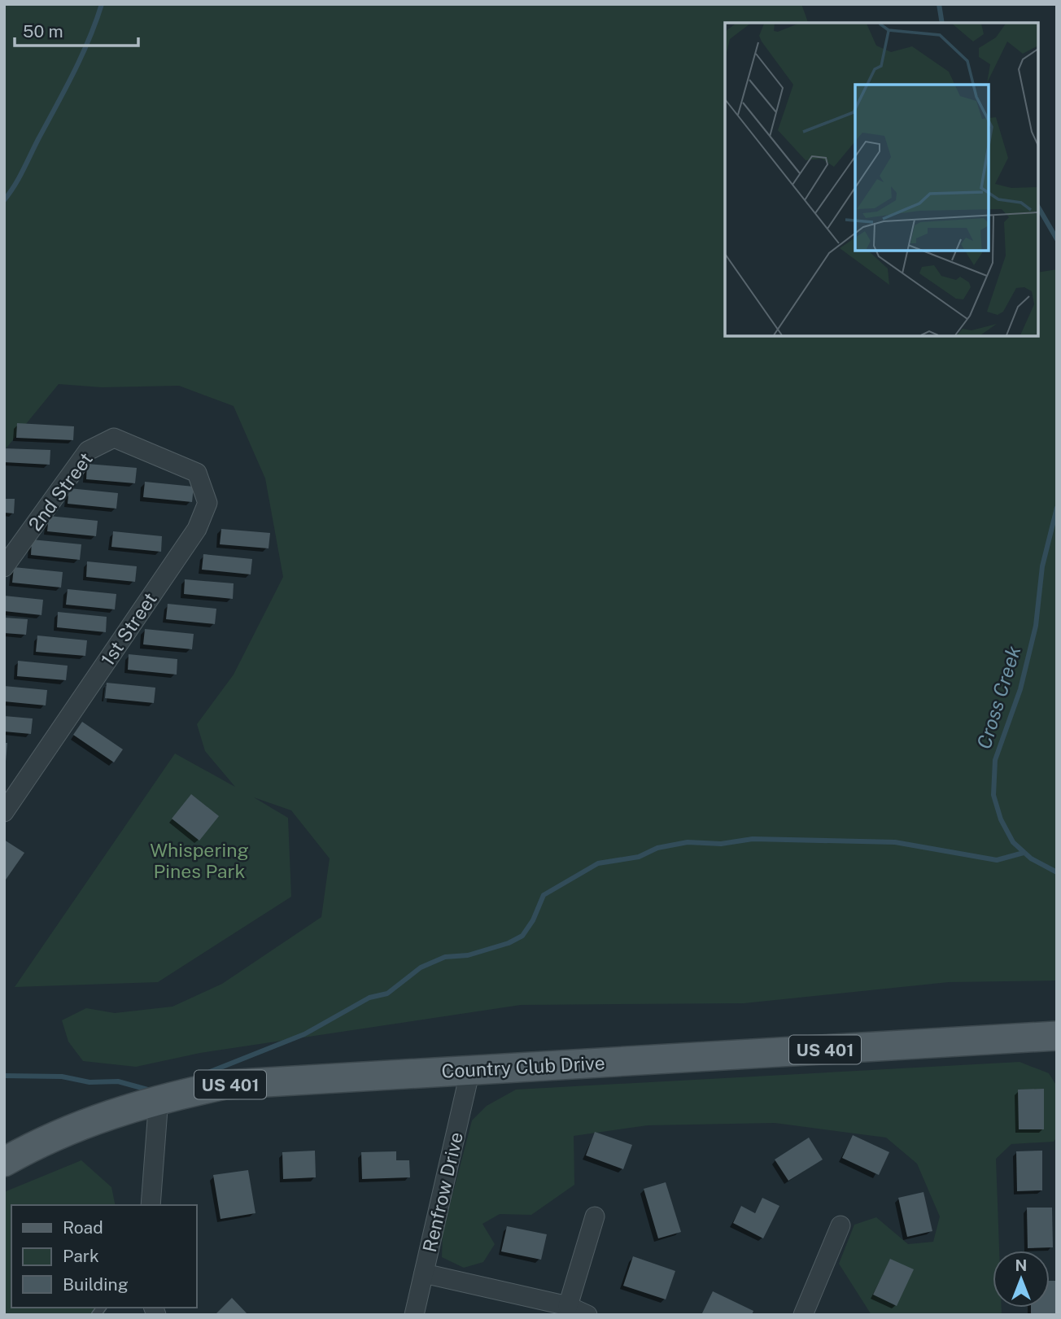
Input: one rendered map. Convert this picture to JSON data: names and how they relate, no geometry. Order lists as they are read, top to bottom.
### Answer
{
  "streets": {
    "main road": ["US 401", "Country Club Drive"],
    "street": ["2nd Street", "1st Street", "Renfrow Drive"]
  },
  "crossings": [
    ["2nd Street", "1st Street"],
    ["Country Club Drive", "Renfrow Drive"]
  ],
  "water": ["Cross Creek"],
  "parks": ["Whispering Pines Park"],
  "legend": ["Road", "Park", "Building"],
  "scale_bar": "50 m",
  "north": "top"
}
